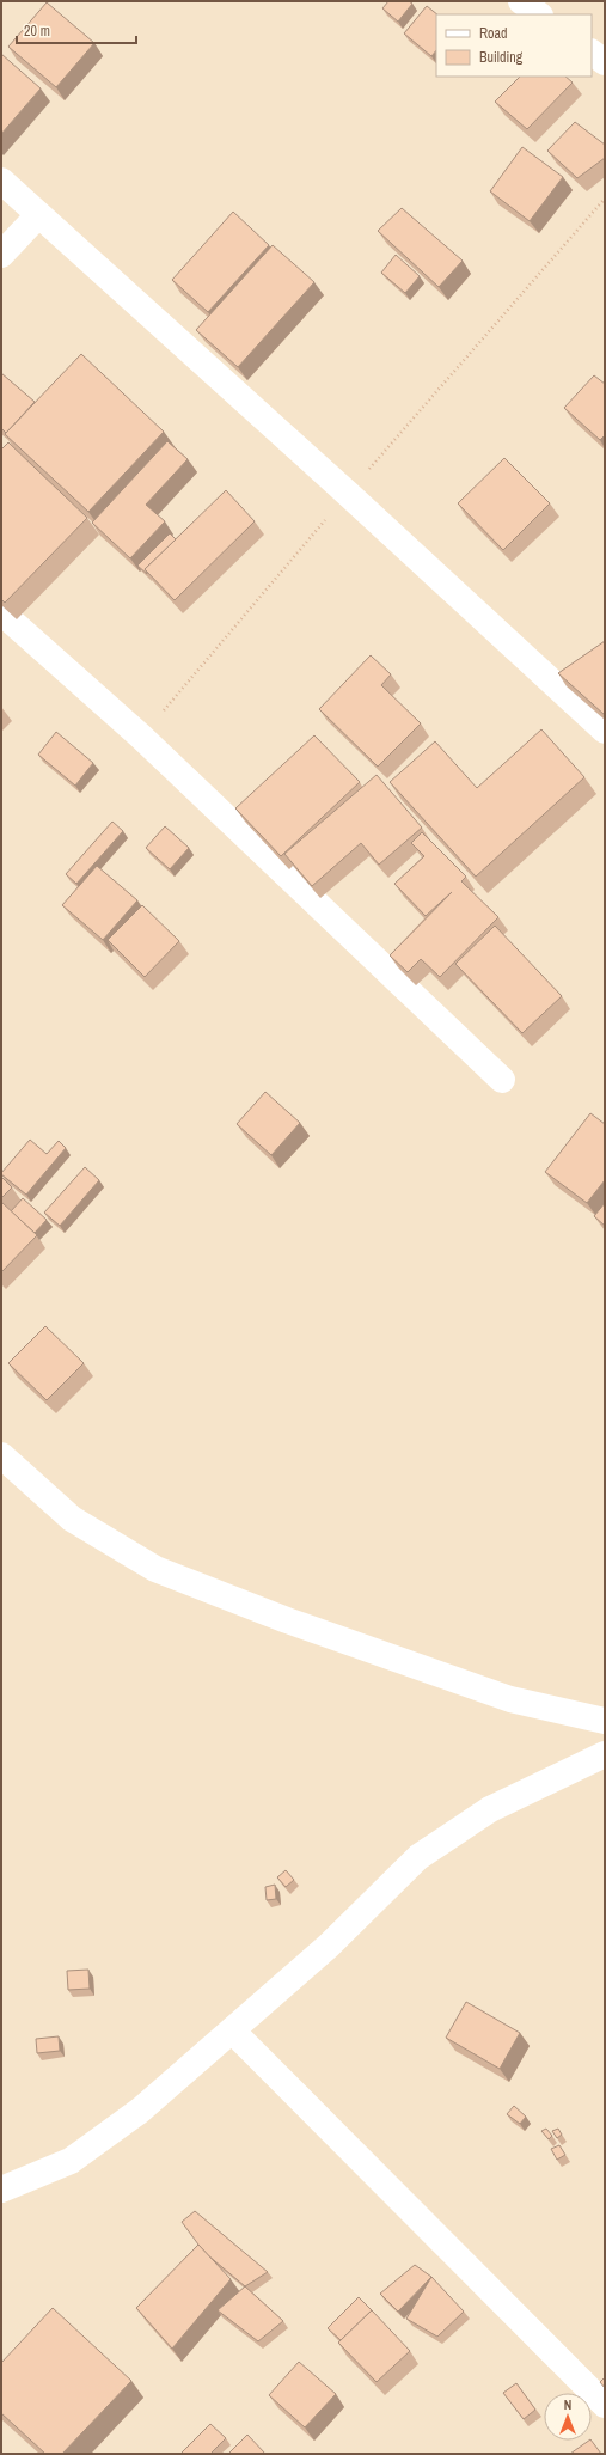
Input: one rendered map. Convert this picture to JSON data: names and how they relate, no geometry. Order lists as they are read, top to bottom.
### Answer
{
  "legend": ["Road", "Building"],
  "scale_bar": "20 m",
  "north": "top"
}
